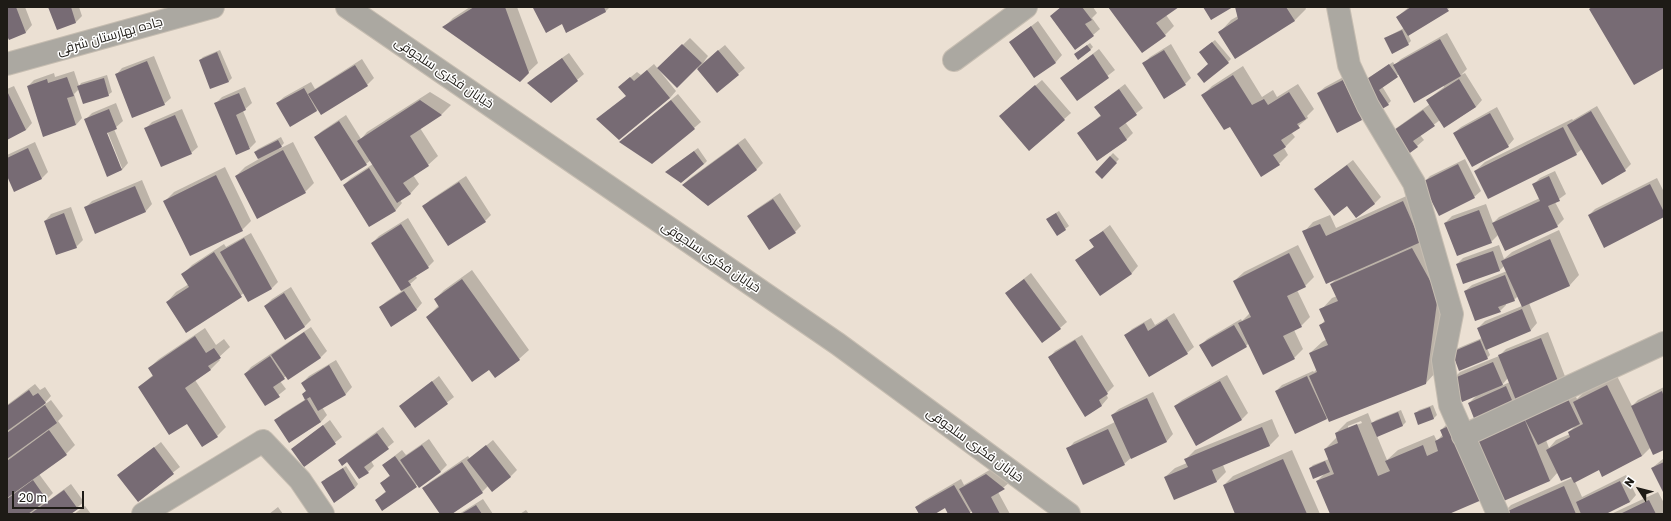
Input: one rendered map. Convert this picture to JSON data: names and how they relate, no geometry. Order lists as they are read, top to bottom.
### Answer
{
  "streets": {
    "street": ["جاده بهارستان شرقی", "خیابان فکری سلجوقی"]
  },
  "scale_bar": "20 m",
  "north": "top left"
}
